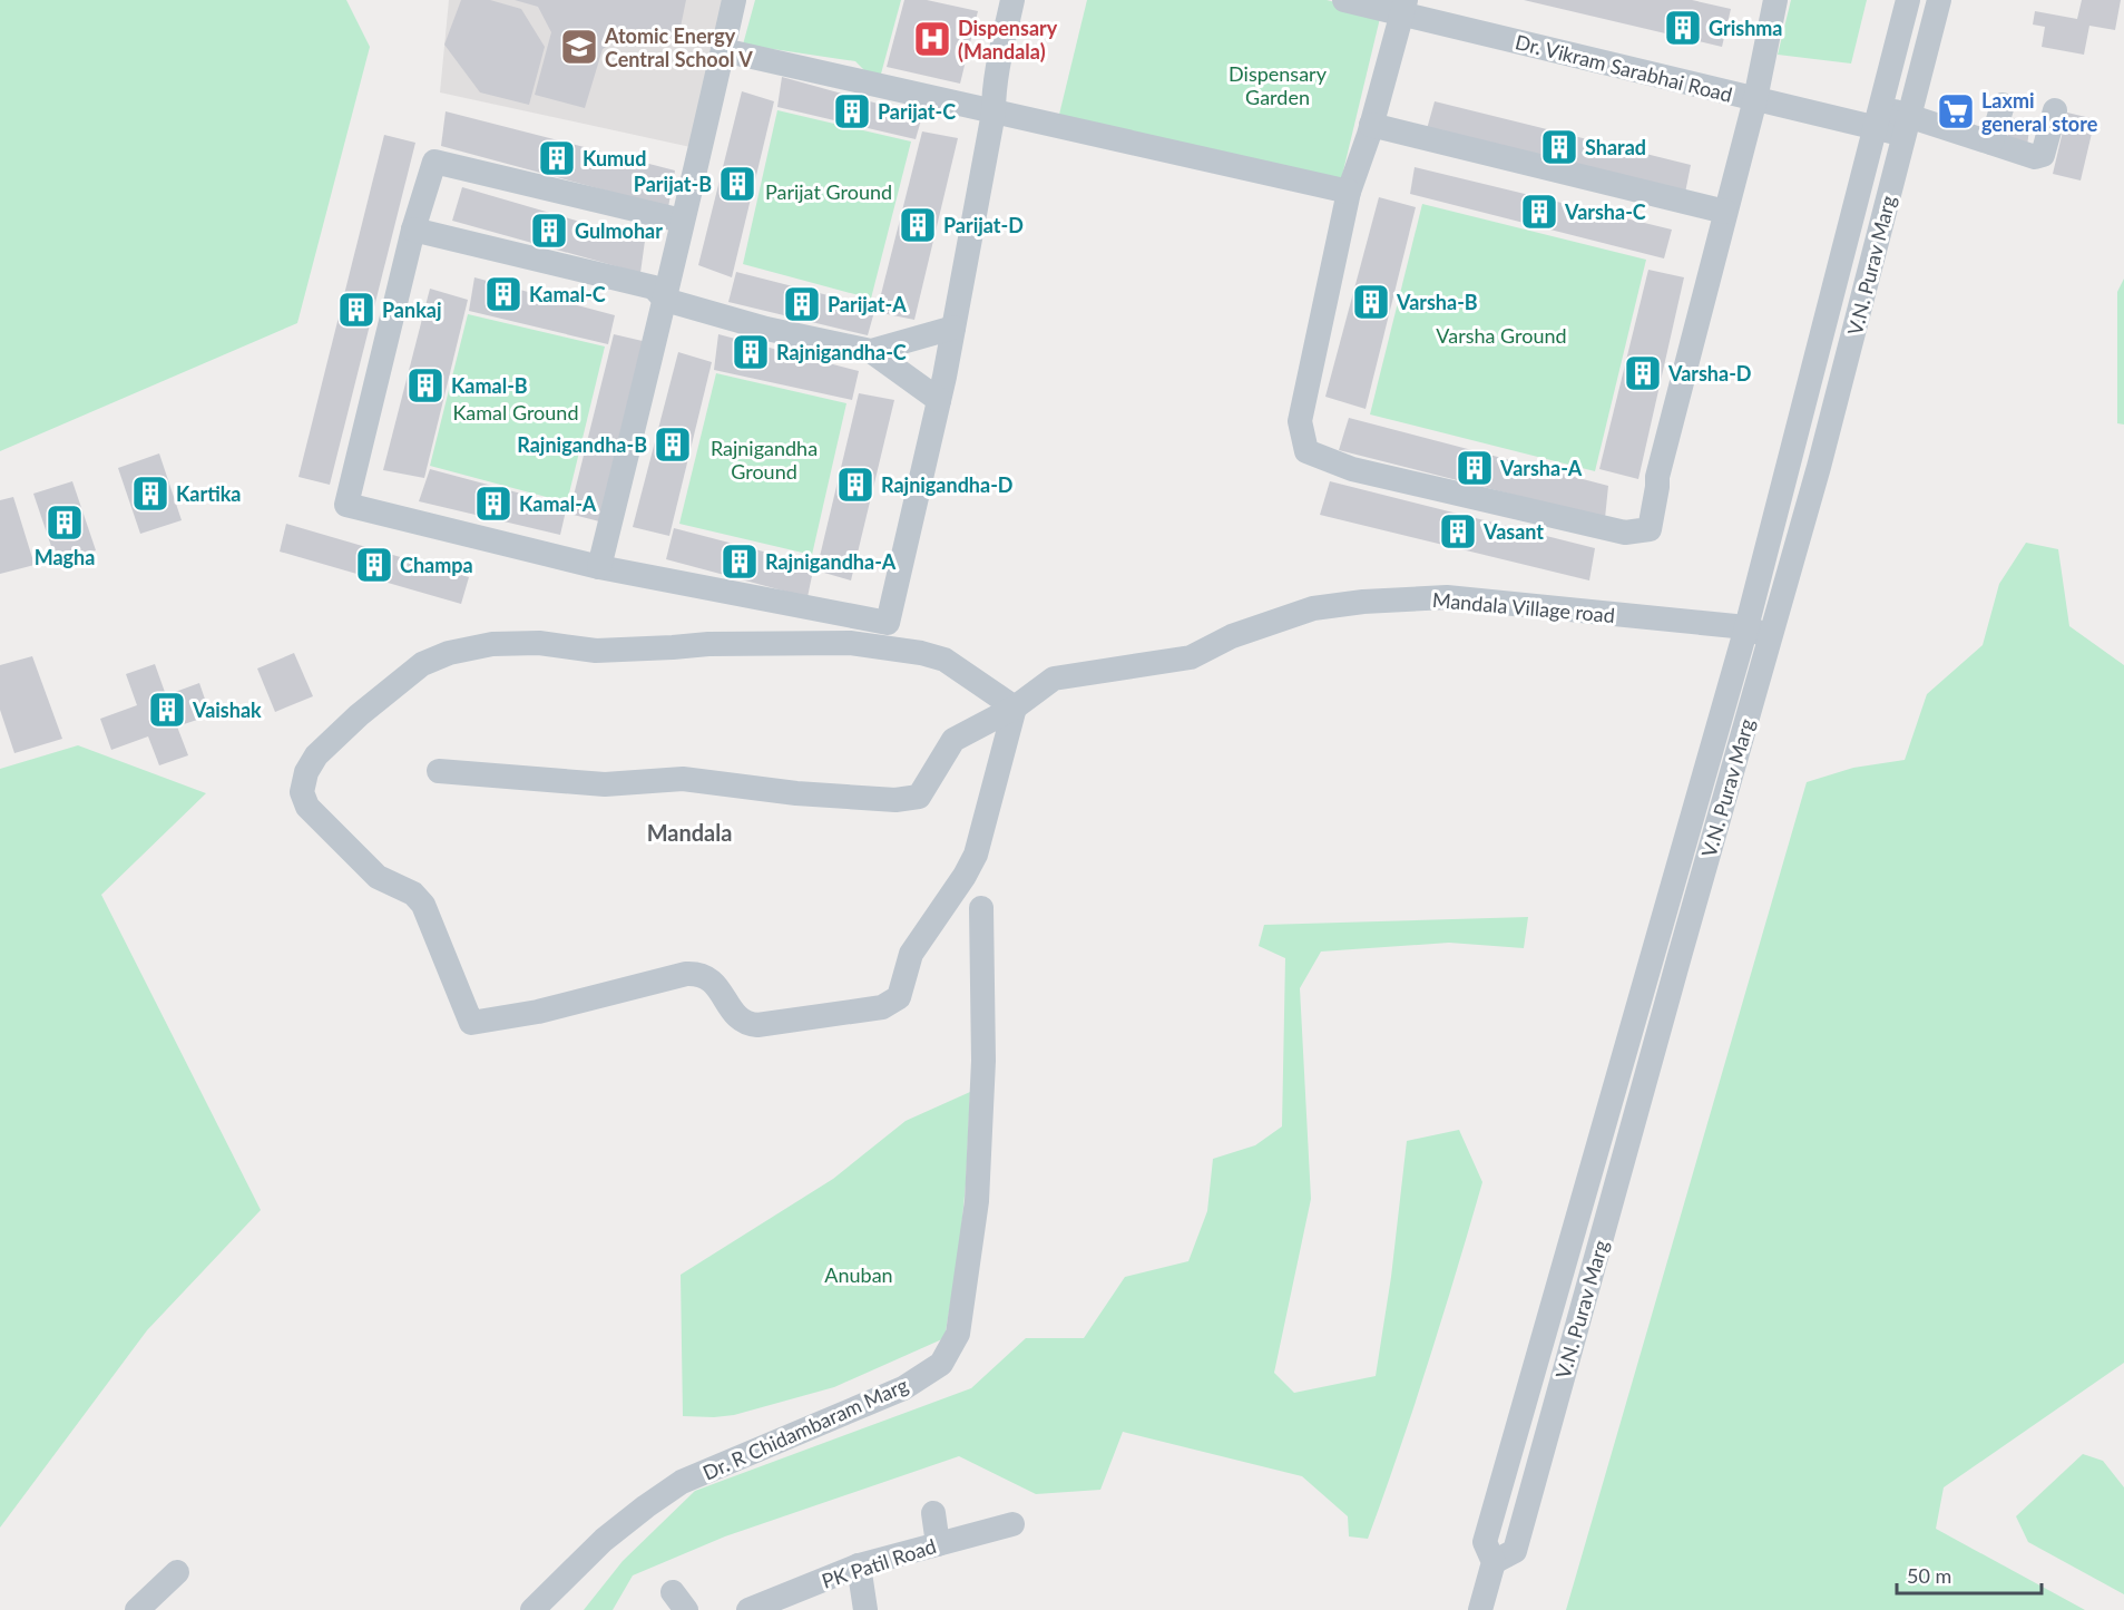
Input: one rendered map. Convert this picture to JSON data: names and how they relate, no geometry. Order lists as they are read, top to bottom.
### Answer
{
  "streets": {
    "street": [
      "Dr. Vikram Sarabhai Road",
      "V.N. Purav Marg",
      "Mandala Village road",
      "Dr. R Chidambaram Marg",
      "PK Patil Road"
    ]
  },
  "crossings": [
    ["Dr. Vikram Sarabhai Road", "V.N. Purav Marg"],
    ["V.N. Purav Marg", "Mandala Village road"]
  ],
  "districts": ["Mandala"],
  "parks": [
    "Dispensary Garden",
    "Parijat Ground",
    "Varsha Ground",
    "Kamal Ground",
    "Rajnigandha Ground",
    "Anuban"
  ],
  "places": {
    "building": [
      "Grishma",
      "Parijat-C",
      "Sharad",
      "Kumud",
      "Parijat-B",
      "Varsha-C",
      "Parijat-D",
      "Gulmohar",
      "Kamal-C",
      "Varsha-B",
      "Parijat-A",
      "Pankaj",
      "Rajnigandha-C",
      "Varsha-D",
      "Kamal-B",
      "Rajnigandha-B",
      "Varsha-A",
      "Rajnigandha-D",
      "Kartika",
      "Kamal-A",
      "Magha",
      "Vasant",
      "Rajnigandha-A",
      "Champa",
      "Vaishak"
    ],
    "hospital": ["Dispensary (Mandala)"],
    "school or university": ["Atomic Energy Central School V"],
    "supermarket": ["Laxmi general store"]
  },
  "scale_bar": "50 m"
}
